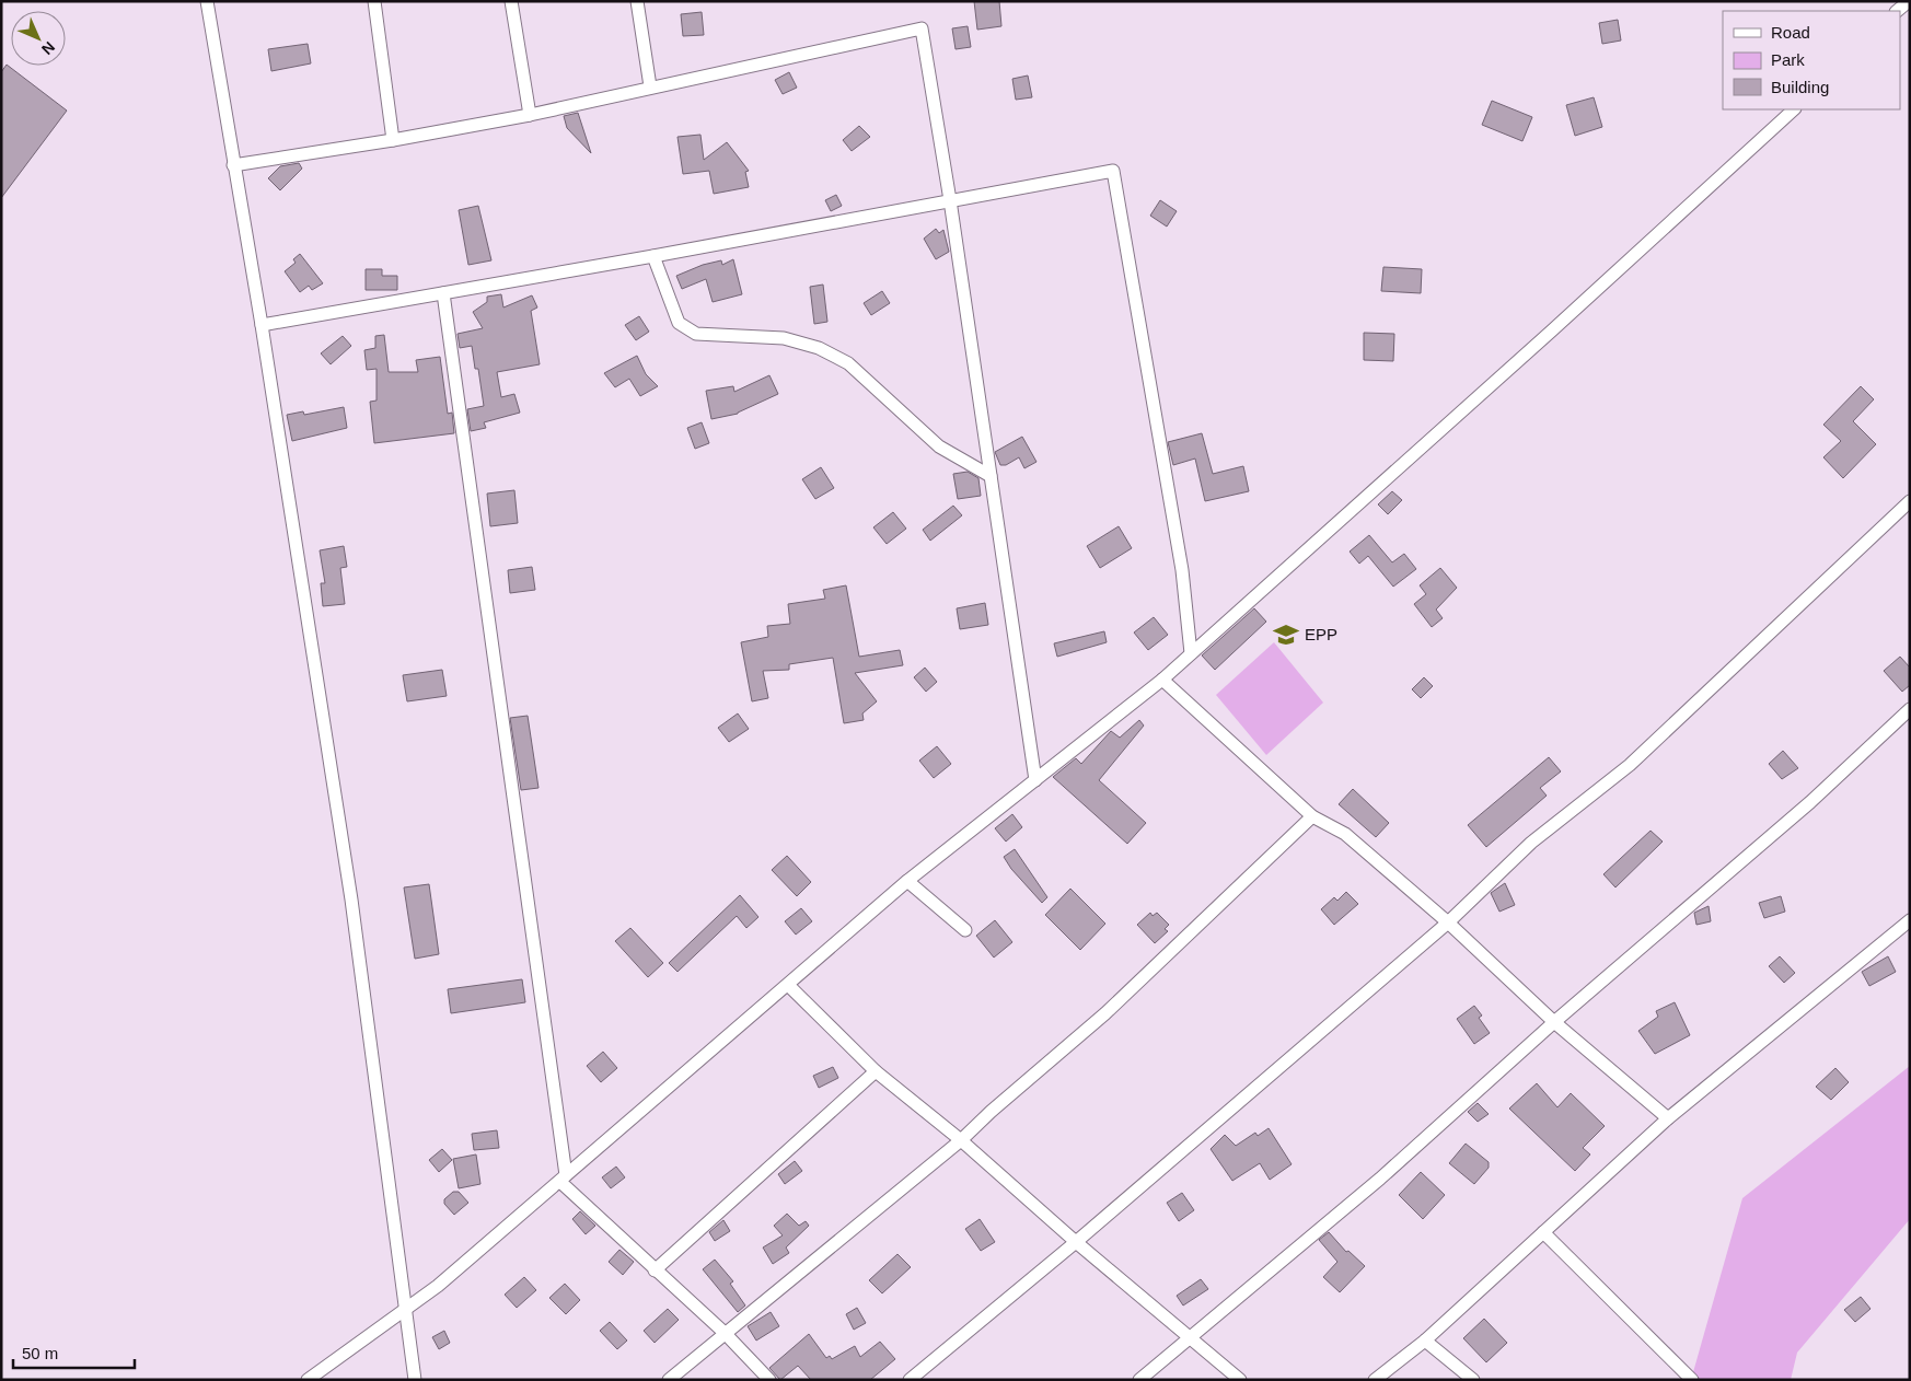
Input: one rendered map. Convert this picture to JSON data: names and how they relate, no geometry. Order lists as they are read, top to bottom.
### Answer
{
  "places": {
    "school or university": ["EPP"]
  },
  "legend": ["Road", "Park", "Building"],
  "scale_bar": "50 m",
  "north": "bottom right"
}
